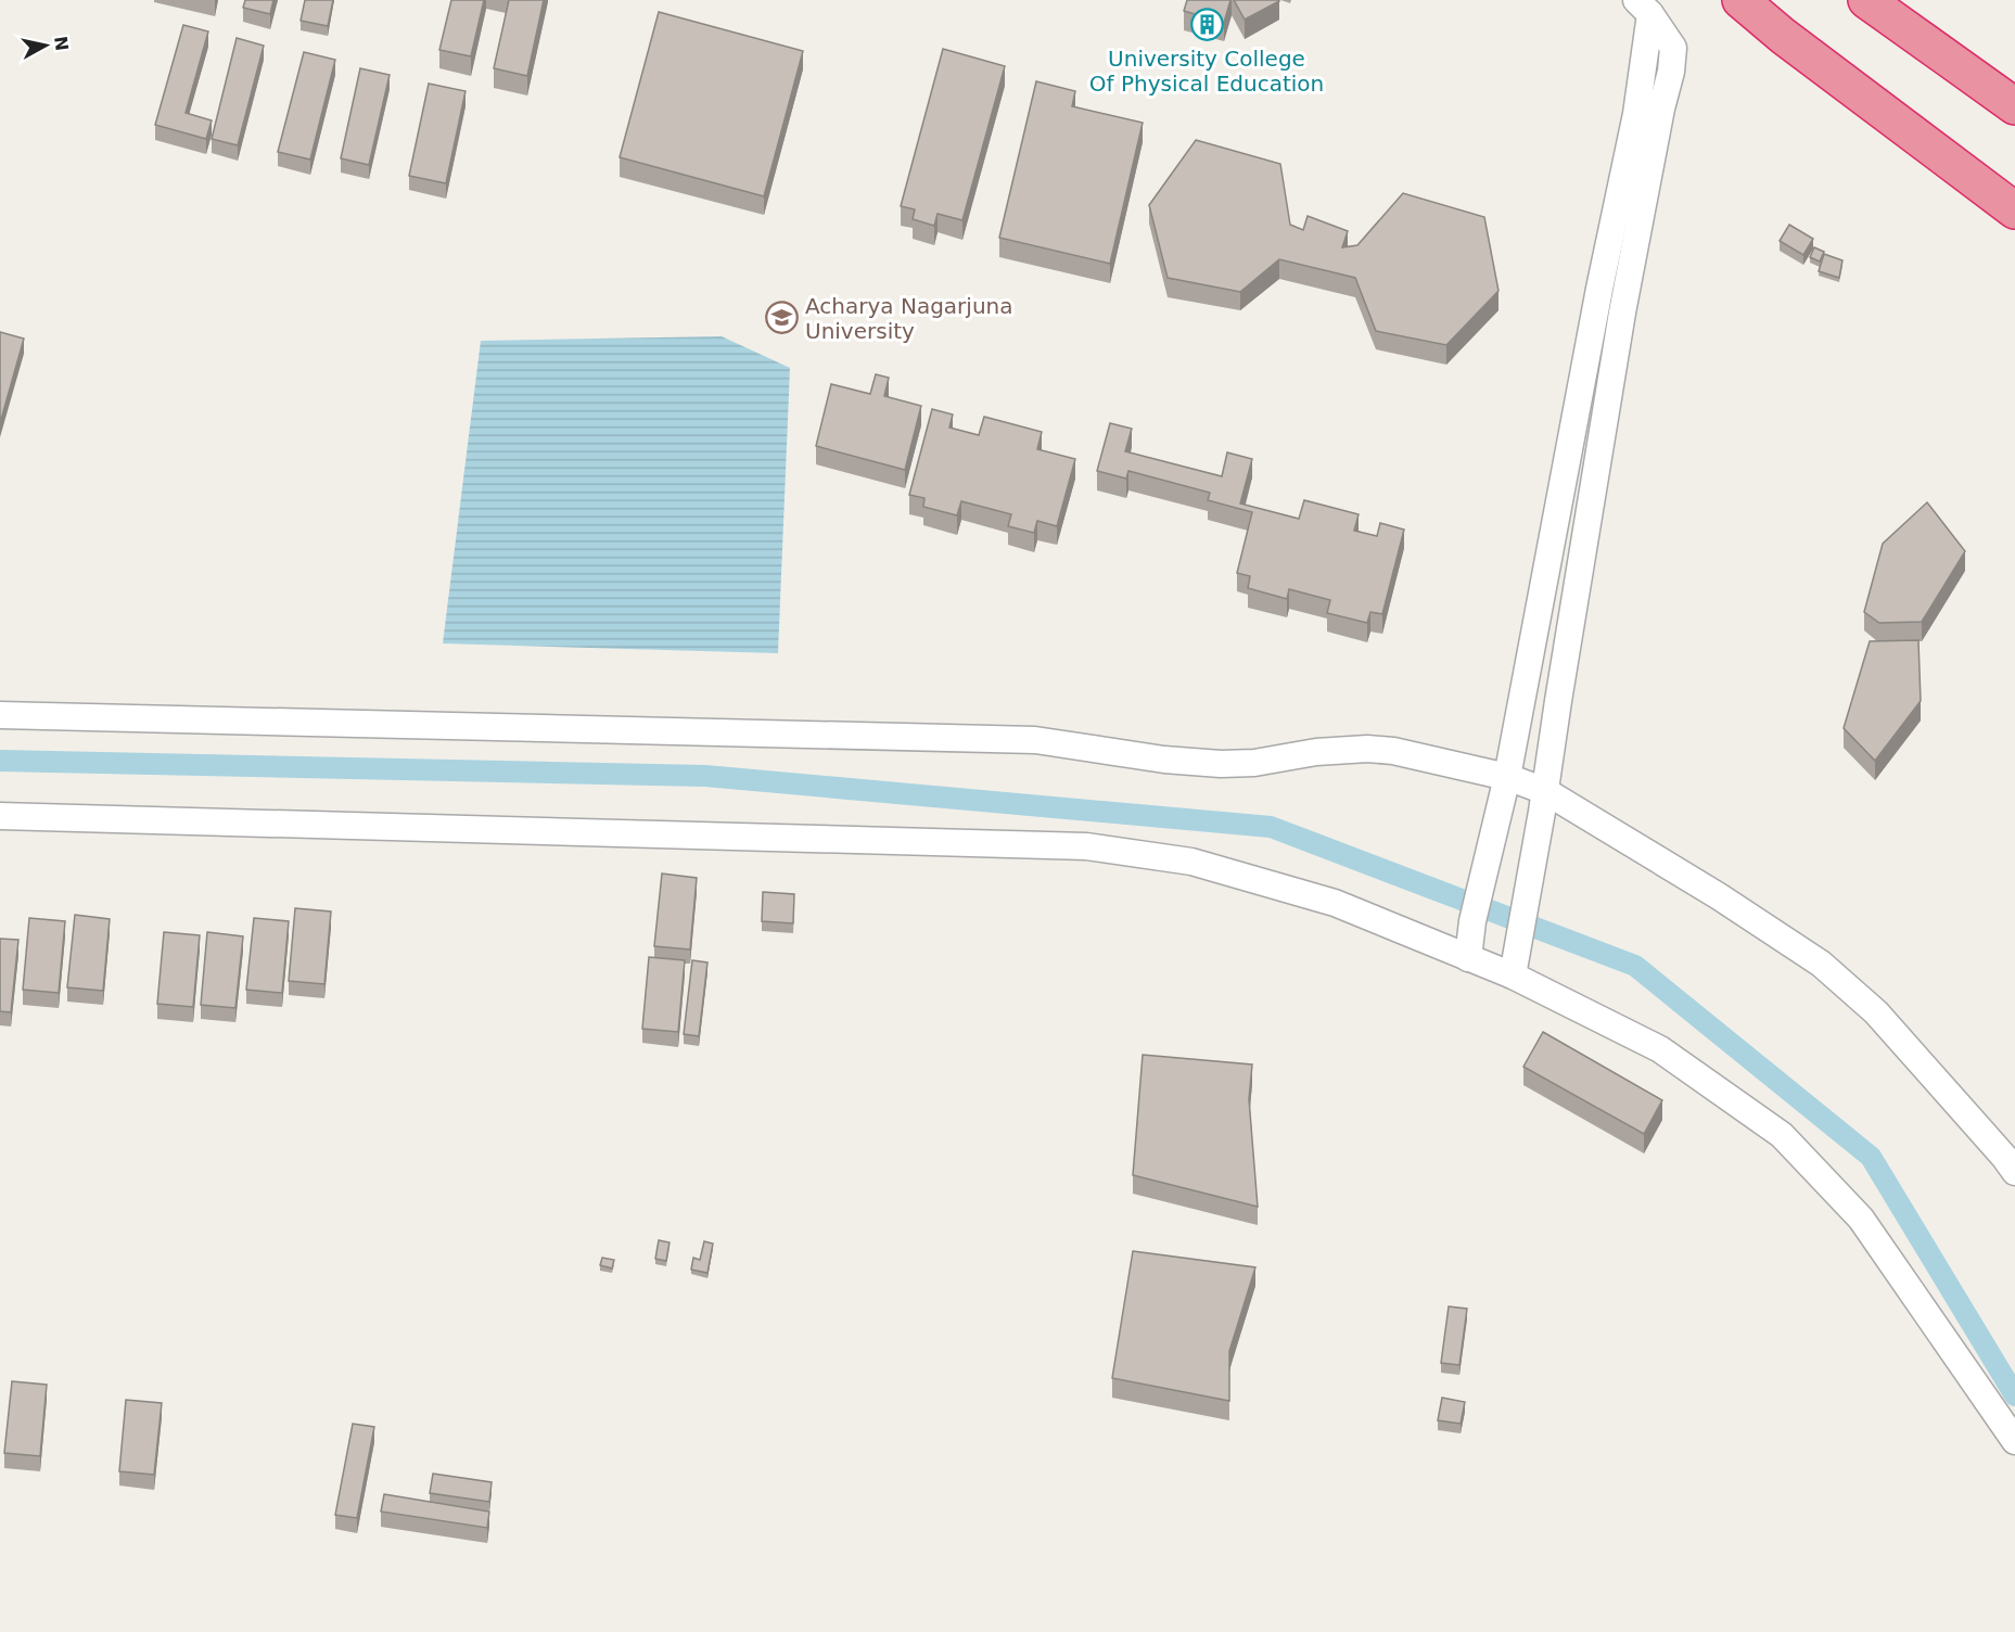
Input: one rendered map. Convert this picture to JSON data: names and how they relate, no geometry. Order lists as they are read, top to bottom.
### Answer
{
  "places": {
    "building": ["University College Of Physical Education"],
    "school or university": ["Acharya Nagarjuna University"]
  },
  "north": "right"
}
